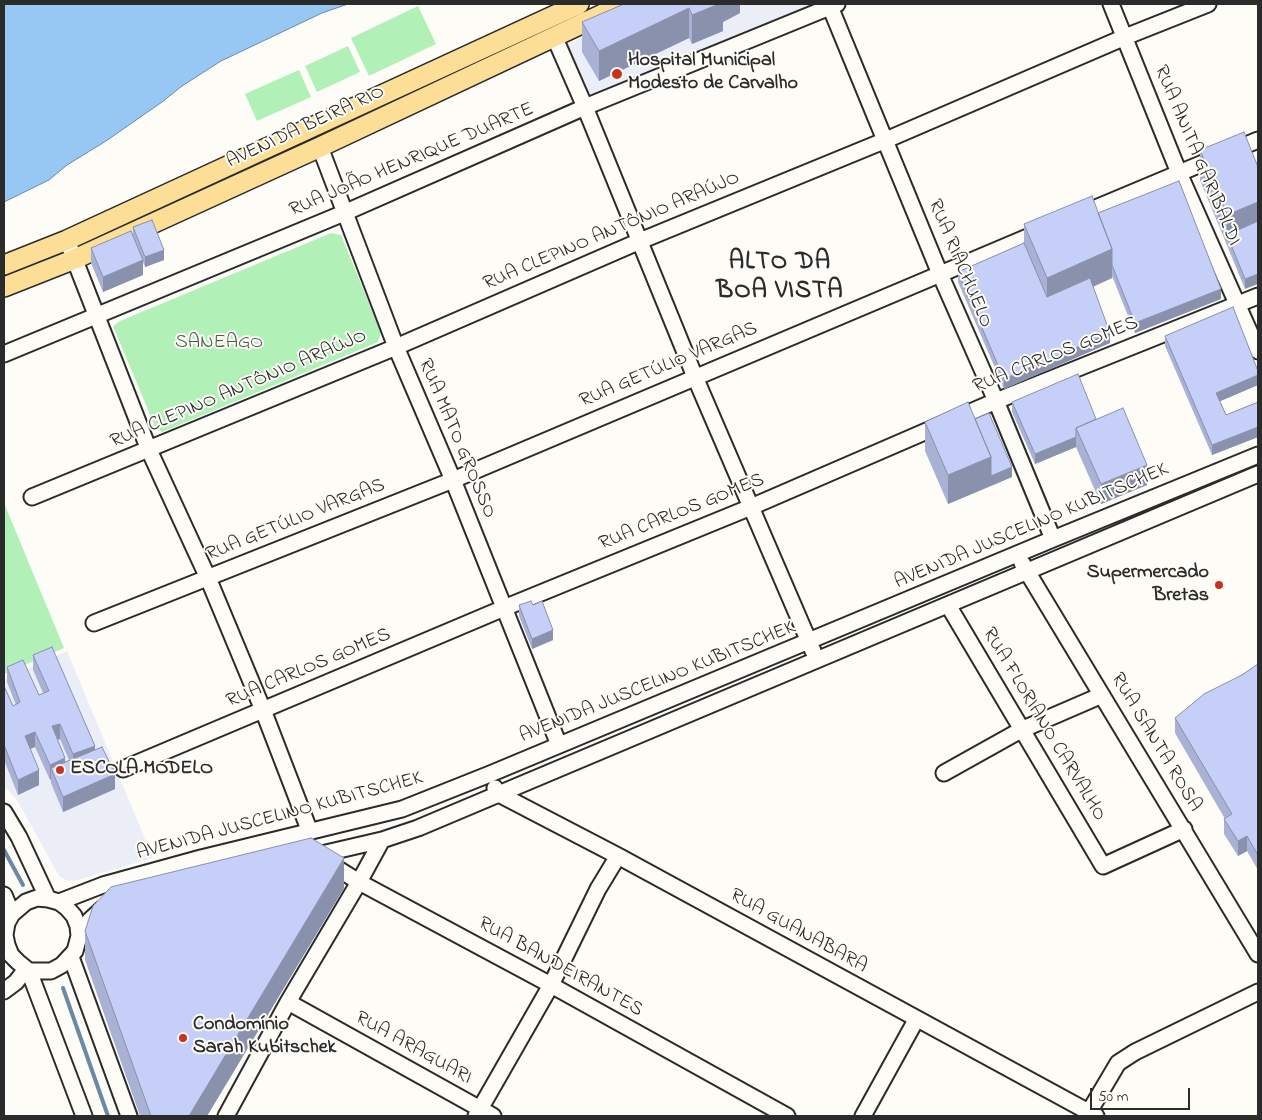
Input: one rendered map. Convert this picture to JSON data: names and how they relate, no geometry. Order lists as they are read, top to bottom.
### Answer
{
  "streets": {
    "main road": ["AVENIDA BEIRA RIO"],
    "street": [
      "RUA ANITA GARIBALDI",
      "RUA JOÃO HENRIQUE DUARTE",
      "RUA CLEPINO ANTÔNIO ARAÚJO",
      "RUA RIACHUELO",
      "RUA CARLOS GOMES",
      "RUA GETÚLIO VARGAS",
      "RUA MATO GROSSO",
      "AVENIDA JUSCELINO KUBITSCHEK",
      "RUA FLORIANO CARVALHO",
      "RUA SANTA ROSA",
      "RUA GUANABARA",
      "RUA BANDEIRANTES",
      "RUA ARAGUARI"
    ]
  },
  "crossings": [
    ["AVENIDA BEIRA RIO", "RUA MATO GROSSO"],
    ["RUA ANITA GARIBALDI", "RUA CLEPINO ANTÔNIO ARAÚJO"],
    ["RUA ANITA GARIBALDI", "RUA CARLOS GOMES"],
    ["RUA ANITA GARIBALDI", "RUA GETÚLIO VARGAS"],
    ["RUA JOÃO HENRIQUE DUARTE", "RUA RIACHUELO"],
    ["RUA JOÃO HENRIQUE DUARTE", "RUA MATO GROSSO"],
    ["RUA CLEPINO ANTÔNIO ARAÚJO", "RUA RIACHUELO"],
    ["RUA CLEPINO ANTÔNIO ARAÚJO", "RUA MATO GROSSO"],
    ["RUA RIACHUELO", "RUA CARLOS GOMES"],
    ["RUA RIACHUELO", "RUA GETÚLIO VARGAS"],
    ["RUA RIACHUELO", "AVENIDA JUSCELINO KUBITSCHEK"],
    ["RUA CARLOS GOMES", "RUA MATO GROSSO"],
    ["RUA GETÚLIO VARGAS", "RUA MATO GROSSO"],
    ["RUA MATO GROSSO", "AVENIDA JUSCELINO KUBITSCHEK"],
    ["AVENIDA JUSCELINO KUBITSCHEK", "RUA FLORIANO CARVALHO"],
    ["AVENIDA JUSCELINO KUBITSCHEK", "RUA SANTA ROSA"],
    ["AVENIDA JUSCELINO KUBITSCHEK", "RUA GUANABARA"],
    ["AVENIDA JUSCELINO KUBITSCHEK", "RUA BANDEIRANTES"],
    ["RUA FLORIANO CARVALHO", "RUA SANTA ROSA"]
  ],
  "districts": ["ALTO DA BOA VISTA"],
  "parks": ["SANEAGO"],
  "places": [
    "Hospital Municipal Modesto de Carvalho",
    "Supermercado Bretas",
    "ESCOLA MODELO",
    "Condomínio Sarah Kubitschek"
  ],
  "scale_bar": "50 m"
}
